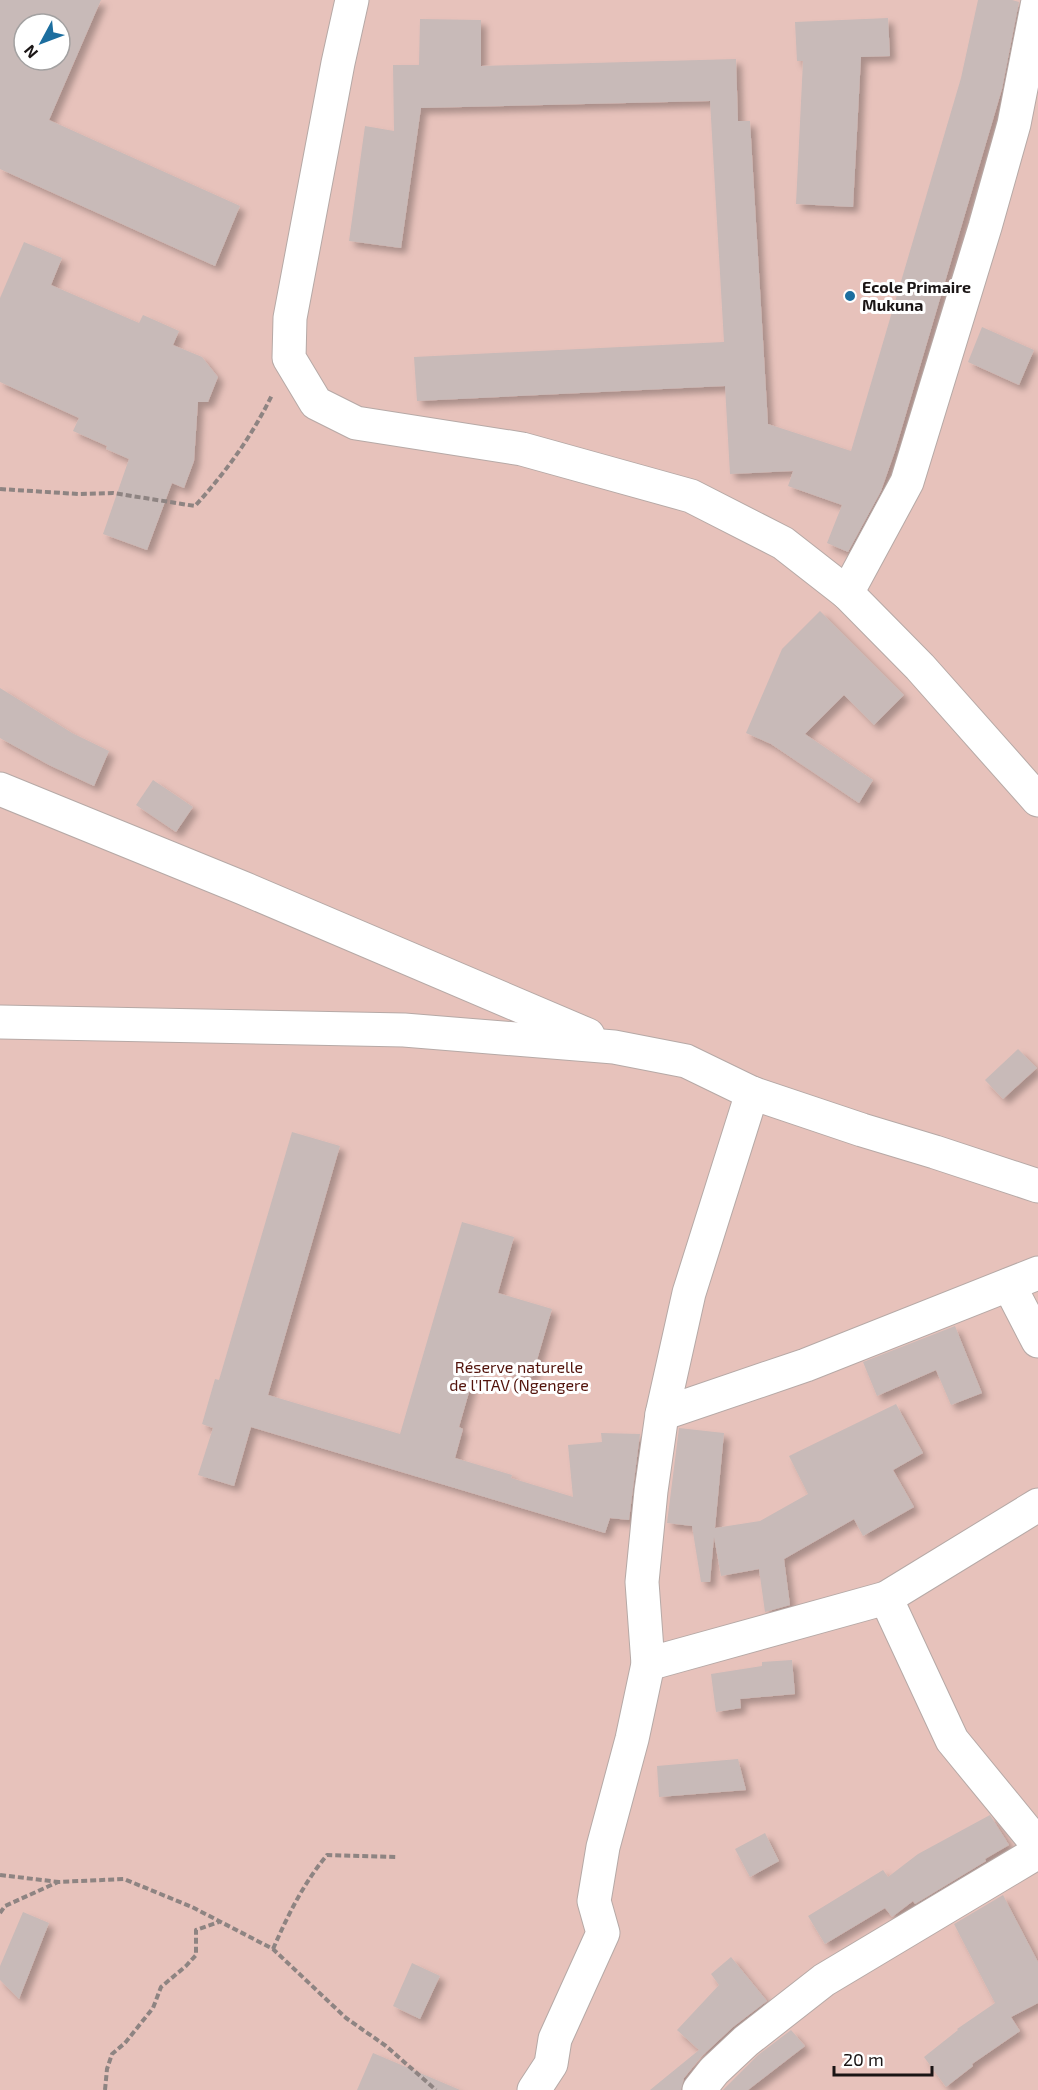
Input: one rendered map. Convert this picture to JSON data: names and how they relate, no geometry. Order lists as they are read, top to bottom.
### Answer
{
  "parks": ["Réserve naturelle de l'ITAV (Ngengere"],
  "places": ["Ecole Primaire Mukuna"],
  "scale_bar": "20 m",
  "north": "bottom left"
}
